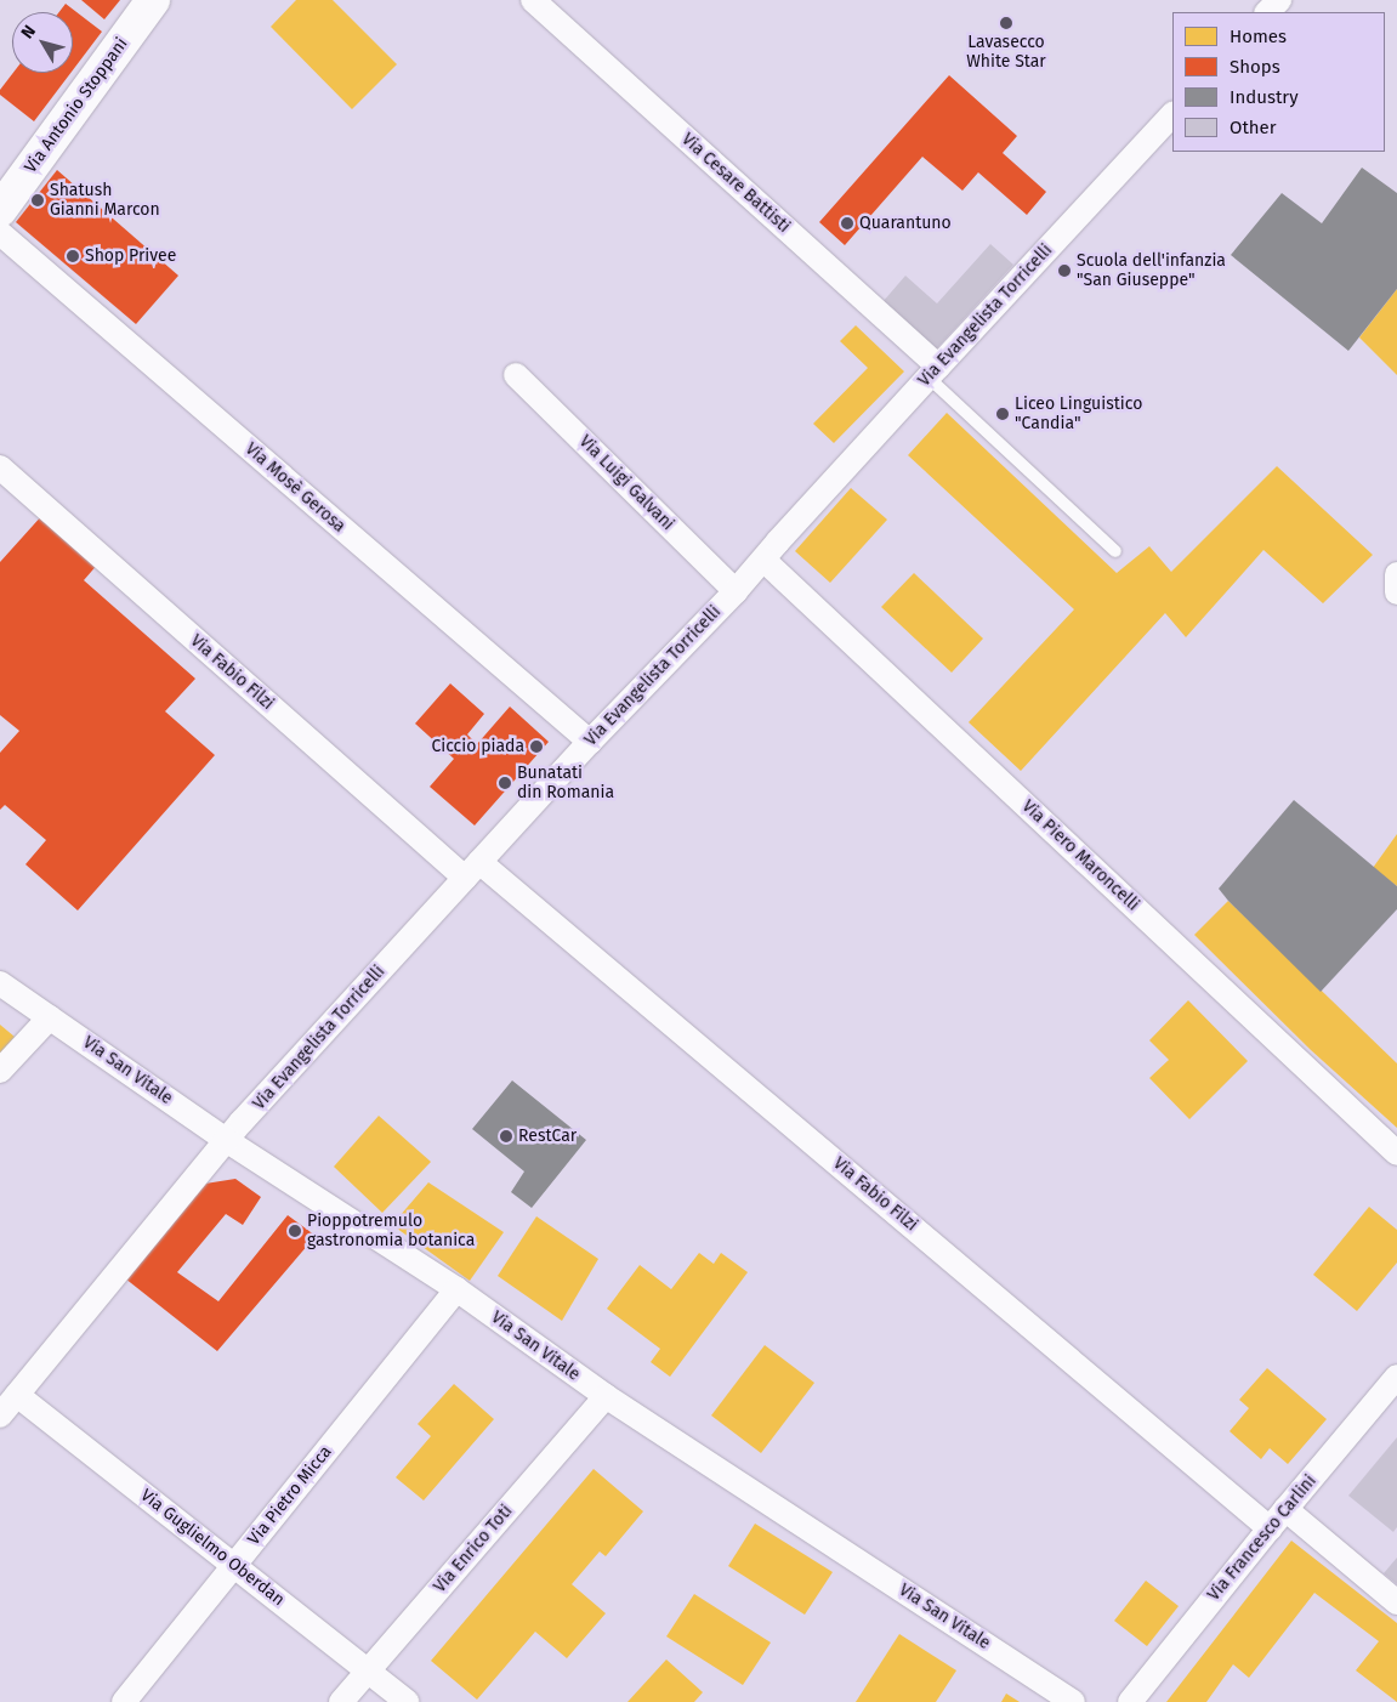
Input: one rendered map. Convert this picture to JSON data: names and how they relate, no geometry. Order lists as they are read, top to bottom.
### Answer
{
  "streets": {
    "street": [
      "Via Antonio Stoppani",
      "Via Cesare Battisti",
      "Via Evangelista Torricelli",
      "Via Luigi Galvani",
      "Via Mosè Gerosa",
      "Via Fabio Filzi",
      "Via Piero Maroncelli",
      "Via San Vitale",
      "Via Pietro Micca",
      "Via Francesco Carlini",
      "Via Guglielmo Oberdan",
      "Via Enrico Toti"
    ]
  },
  "crossings": [
    ["Via Cesare Battisti", "Via Evangelista Torricelli"],
    ["Via Evangelista Torricelli", "Via Luigi Galvani"],
    ["Via Evangelista Torricelli", "Via Mosè Gerosa"],
    ["Via Evangelista Torricelli", "Via Fabio Filzi"],
    ["Via Evangelista Torricelli", "Via Piero Maroncelli"],
    ["Via Evangelista Torricelli", "Via San Vitale"],
    ["Via Evangelista Torricelli", "Via Guglielmo Oberdan"],
    ["Via Fabio Filzi", "Via Francesco Carlini"],
    ["Via San Vitale", "Via Pietro Micca"],
    ["Via San Vitale", "Via Enrico Toti"],
    ["Via Pietro Micca", "Via Guglielmo Oberdan"],
    ["Via Guglielmo Oberdan", "Via Enrico Toti"]
  ],
  "places": [
    "Lavasecco White Star",
    "Shatush Gianni Marcon",
    "Quarantuno",
    "Shop Privee",
    "Scuola dell'infanzia \"San Giuseppe\"",
    "Liceo Linguistico \"Candia\"",
    "Ciccio piada",
    "Bunatati din Romania",
    "RestCar",
    "Pioppotremulo gastronomia botanica"
  ],
  "legend": [
    "Homes",
    "Shops",
    "Industry",
    "Other"
  ],
  "north": "top left"
}
